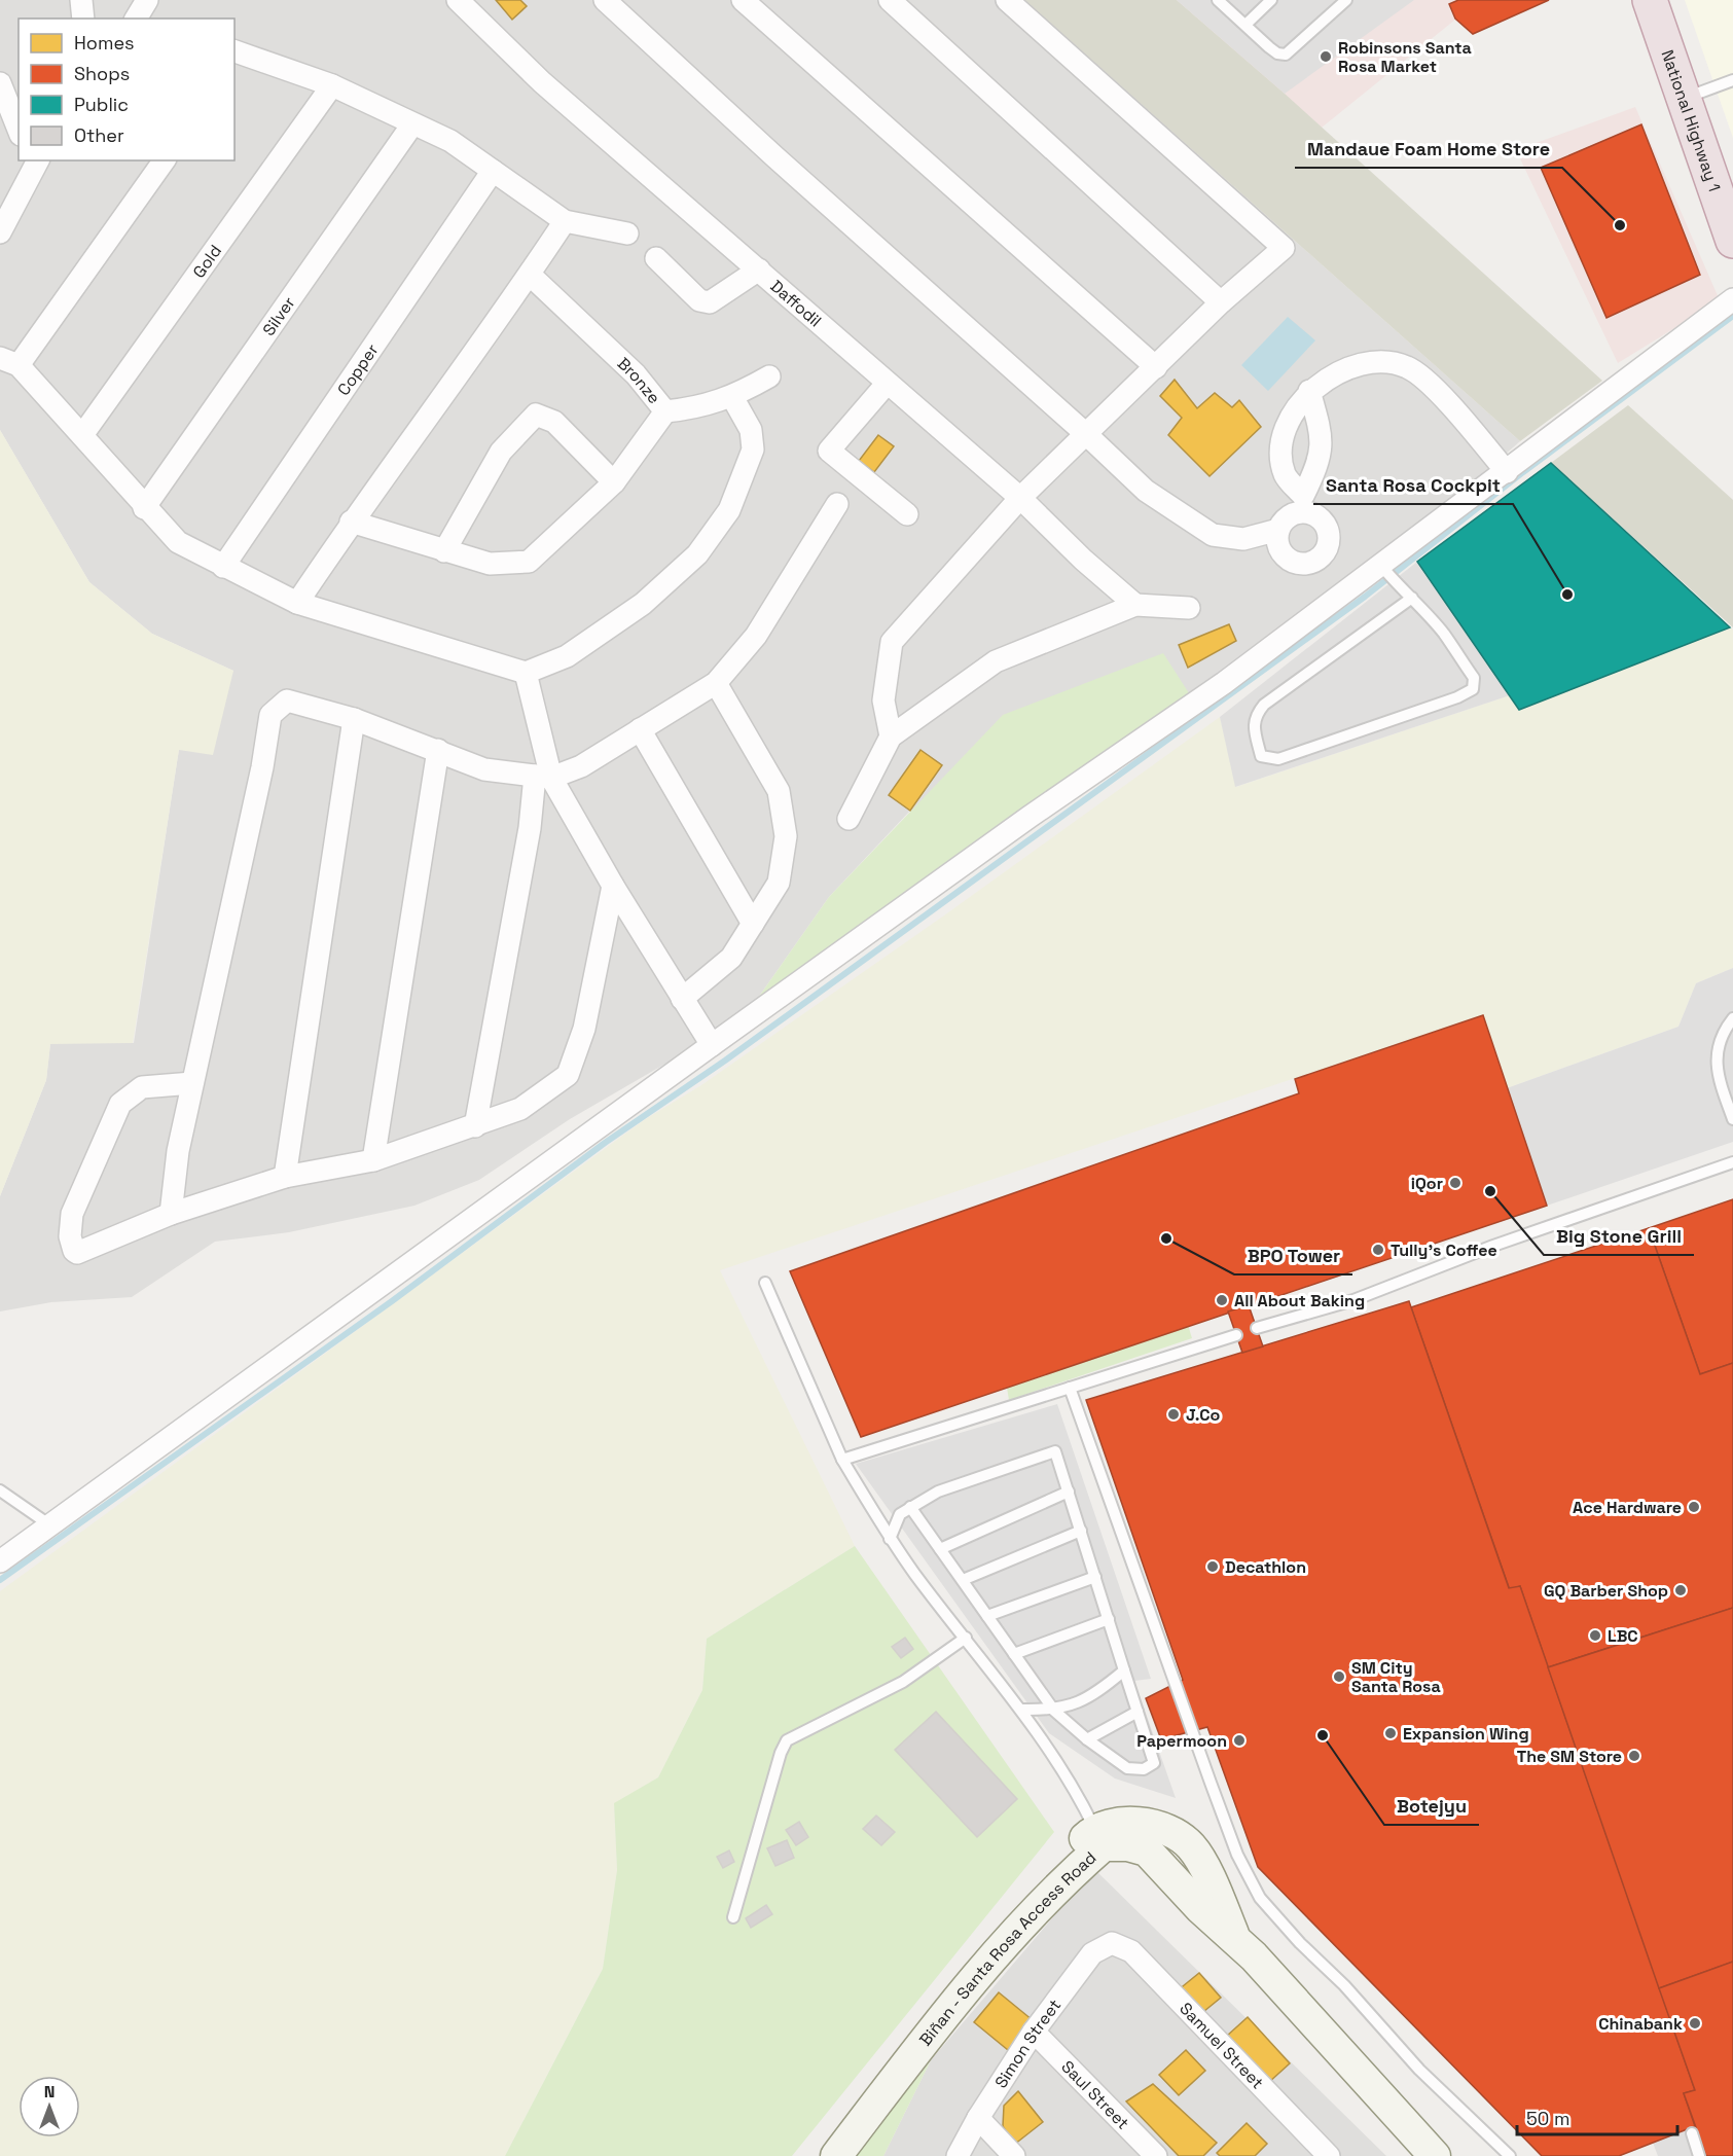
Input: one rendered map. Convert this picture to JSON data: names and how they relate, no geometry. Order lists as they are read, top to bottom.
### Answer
{
  "streets": {
    "highway": ["National Highway 1"],
    "main road": ["Biñan - Santa Rosa Access Road"],
    "street": [
      "Gold",
      "Daffodil",
      "Silver",
      "Copper",
      "Bronze",
      "Simon Street",
      "Samuel Street",
      "Saul Street"
    ]
  },
  "crossings": [
    ["Simon Street", "Samuel Street"],
    ["Simon Street", "Saul Street"]
  ],
  "places": [
    "Robinsons Santa Rosa Market",
    "Mandaue Foam Home Store",
    "Santa Rosa Cockpit",
    "iQor",
    "Big Stone Grill",
    "BPO Tower",
    "Tully's Coffee",
    "All About Baking",
    "J.Co",
    "Ace Hardware",
    "Decathlon",
    "GQ Barber Shop",
    "LBC",
    "SM City Santa Rosa",
    "Expansion Wing",
    "Botejyu",
    "Papermoon",
    "The SM Store",
    "Chinabank"
  ],
  "legend": [
    "Homes",
    "Shops",
    "Public",
    "Other"
  ],
  "scale_bar": "50 m",
  "north": "top"
}
